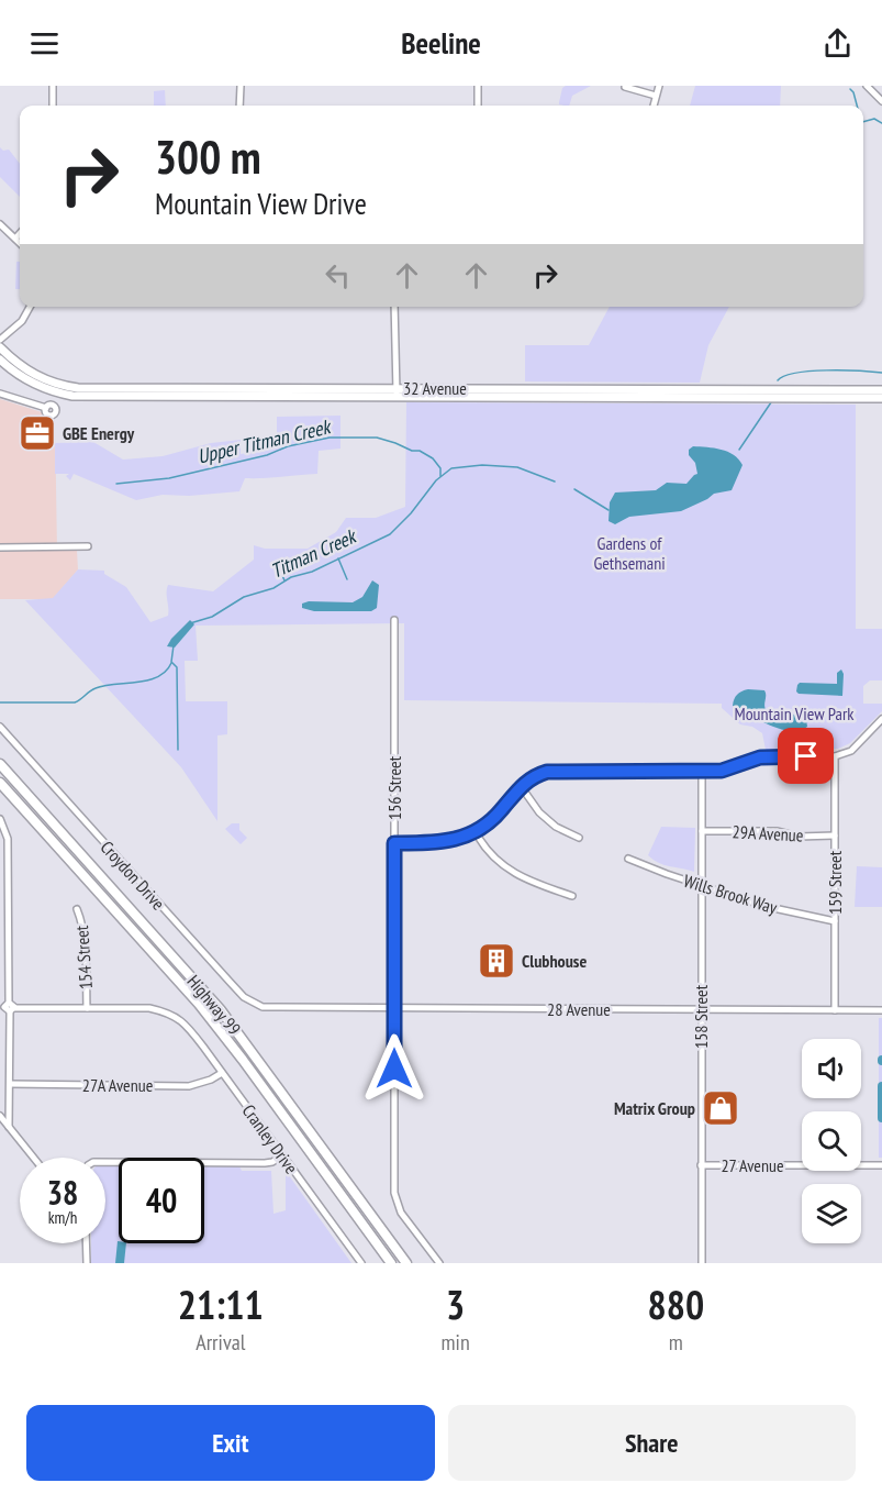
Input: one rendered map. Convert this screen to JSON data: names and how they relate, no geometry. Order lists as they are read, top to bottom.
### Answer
{
  "streets": {
    "highway": ["Highway 99"],
    "main road": ["32 Avenue"],
    "street": [
      "156 Street",
      "29A Avenue",
      "Croydon Drive",
      "159 Street",
      "Wills Brook Way",
      "154 Street",
      "28 Avenue",
      "158 Street",
      "27A Avenue",
      "Cranley Drive",
      "27 Avenue"
    ]
  },
  "crossings": [
    ["156 Street", "28 Avenue"],
    ["29A Avenue", "159 Street"],
    ["29A Avenue", "158 Street"],
    ["Croydon Drive", "28 Avenue"],
    ["159 Street", "Wills Brook Way"],
    ["159 Street", "28 Avenue"],
    ["Wills Brook Way", "158 Street"],
    ["154 Street", "Cranley Drive"],
    ["28 Avenue", "158 Street"],
    ["158 Street", "27 Avenue"],
    ["27A Avenue", "Cranley Drive"]
  ],
  "water": ["Upper Titman Creek", "Titman Creek"],
  "parks": ["Gardens of Gethsemani", "Mountain View Park"],
  "places": {
    "office": ["GBE Energy"],
    "building": ["Clubhouse"],
    "shop": ["Matrix Group"]
  },
  "page": {
    "header": "Beeline",
    "turn": ["300 m", "Mountain View Drive"],
    "speed": "38 km/h",
    "limit": "40",
    "eta": [
      "21:11",
      "Arrival",
      "3",
      "min",
      "880",
      "m"
    ],
    "buttons": ["Exit", "Share"]
  }
}
